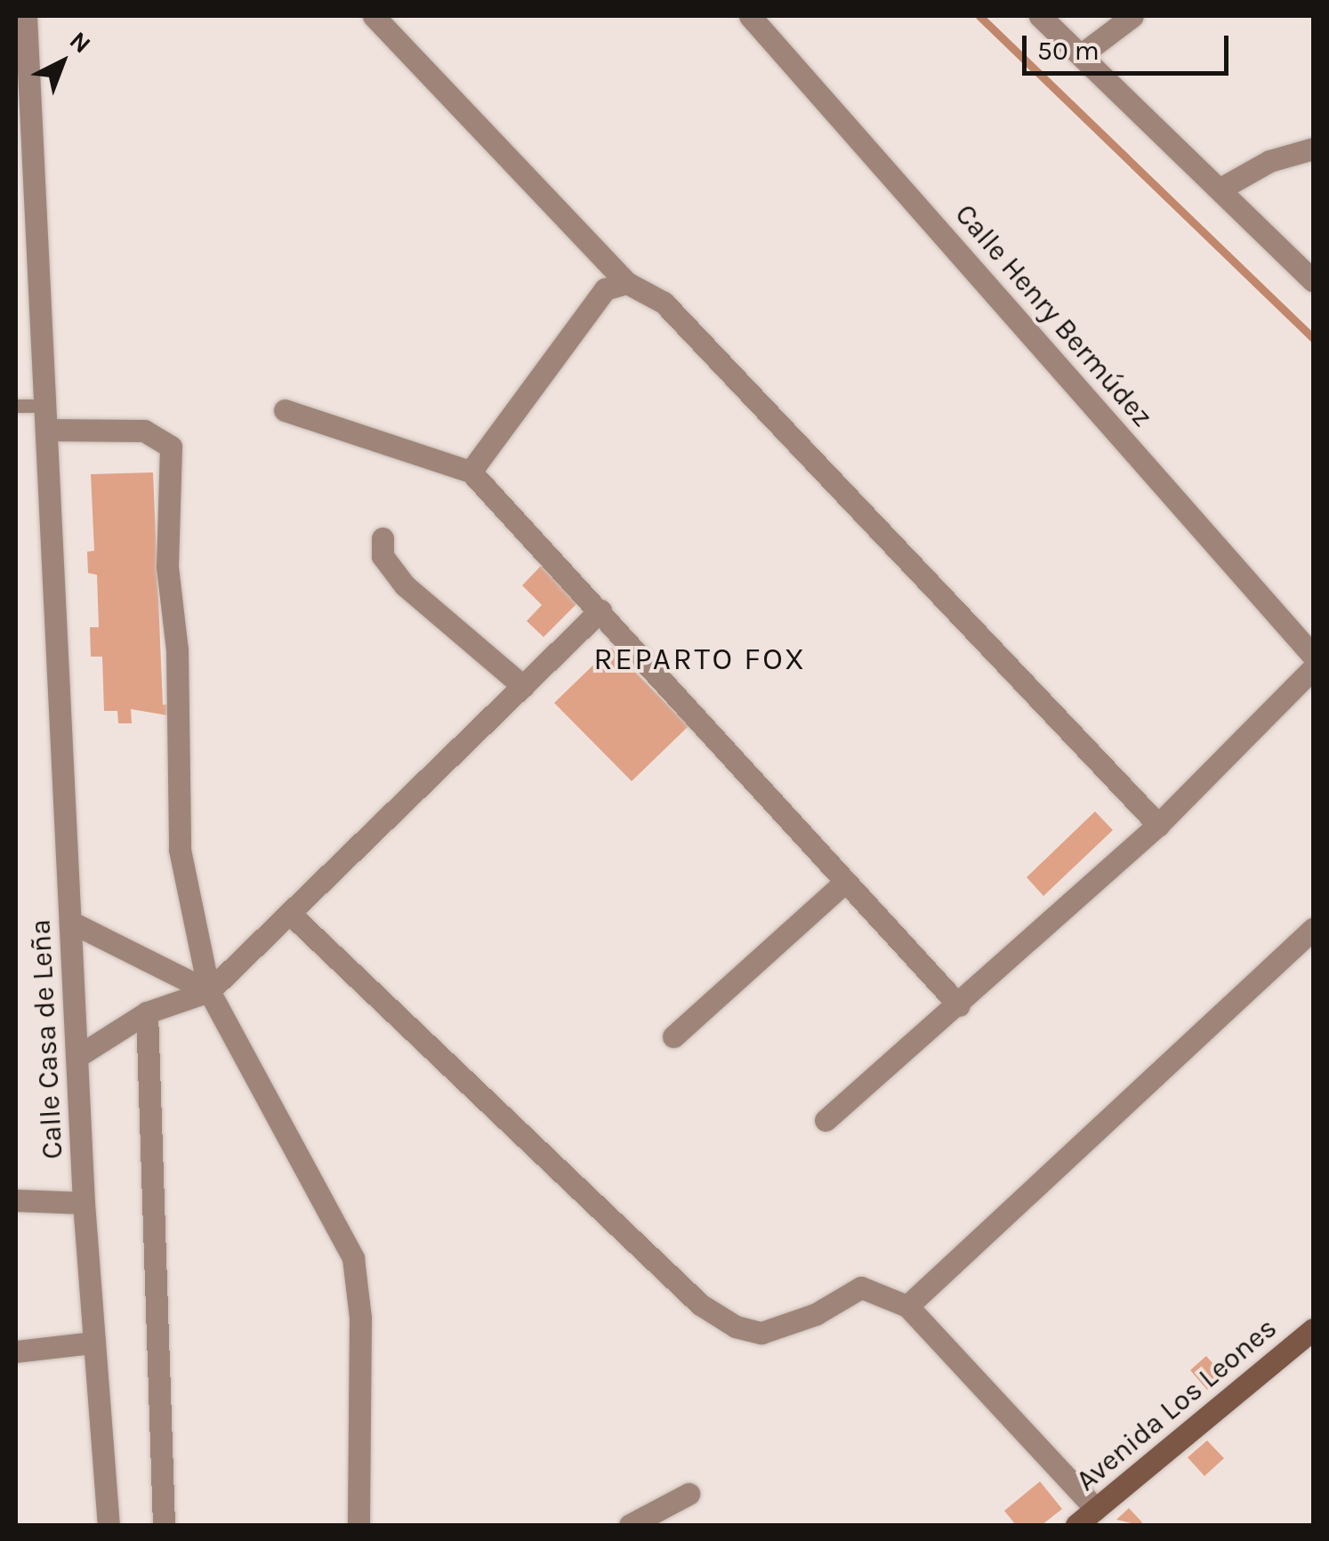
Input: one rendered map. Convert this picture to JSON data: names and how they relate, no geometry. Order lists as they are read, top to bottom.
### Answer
{
  "streets": {
    "street": ["Calle Henry Bermúdez", "Calle Casa de Leña", "Avenida Los Leones"]
  },
  "districts": ["REPARTO FOX"],
  "scale_bar": "50 m",
  "north": "top right"
}
